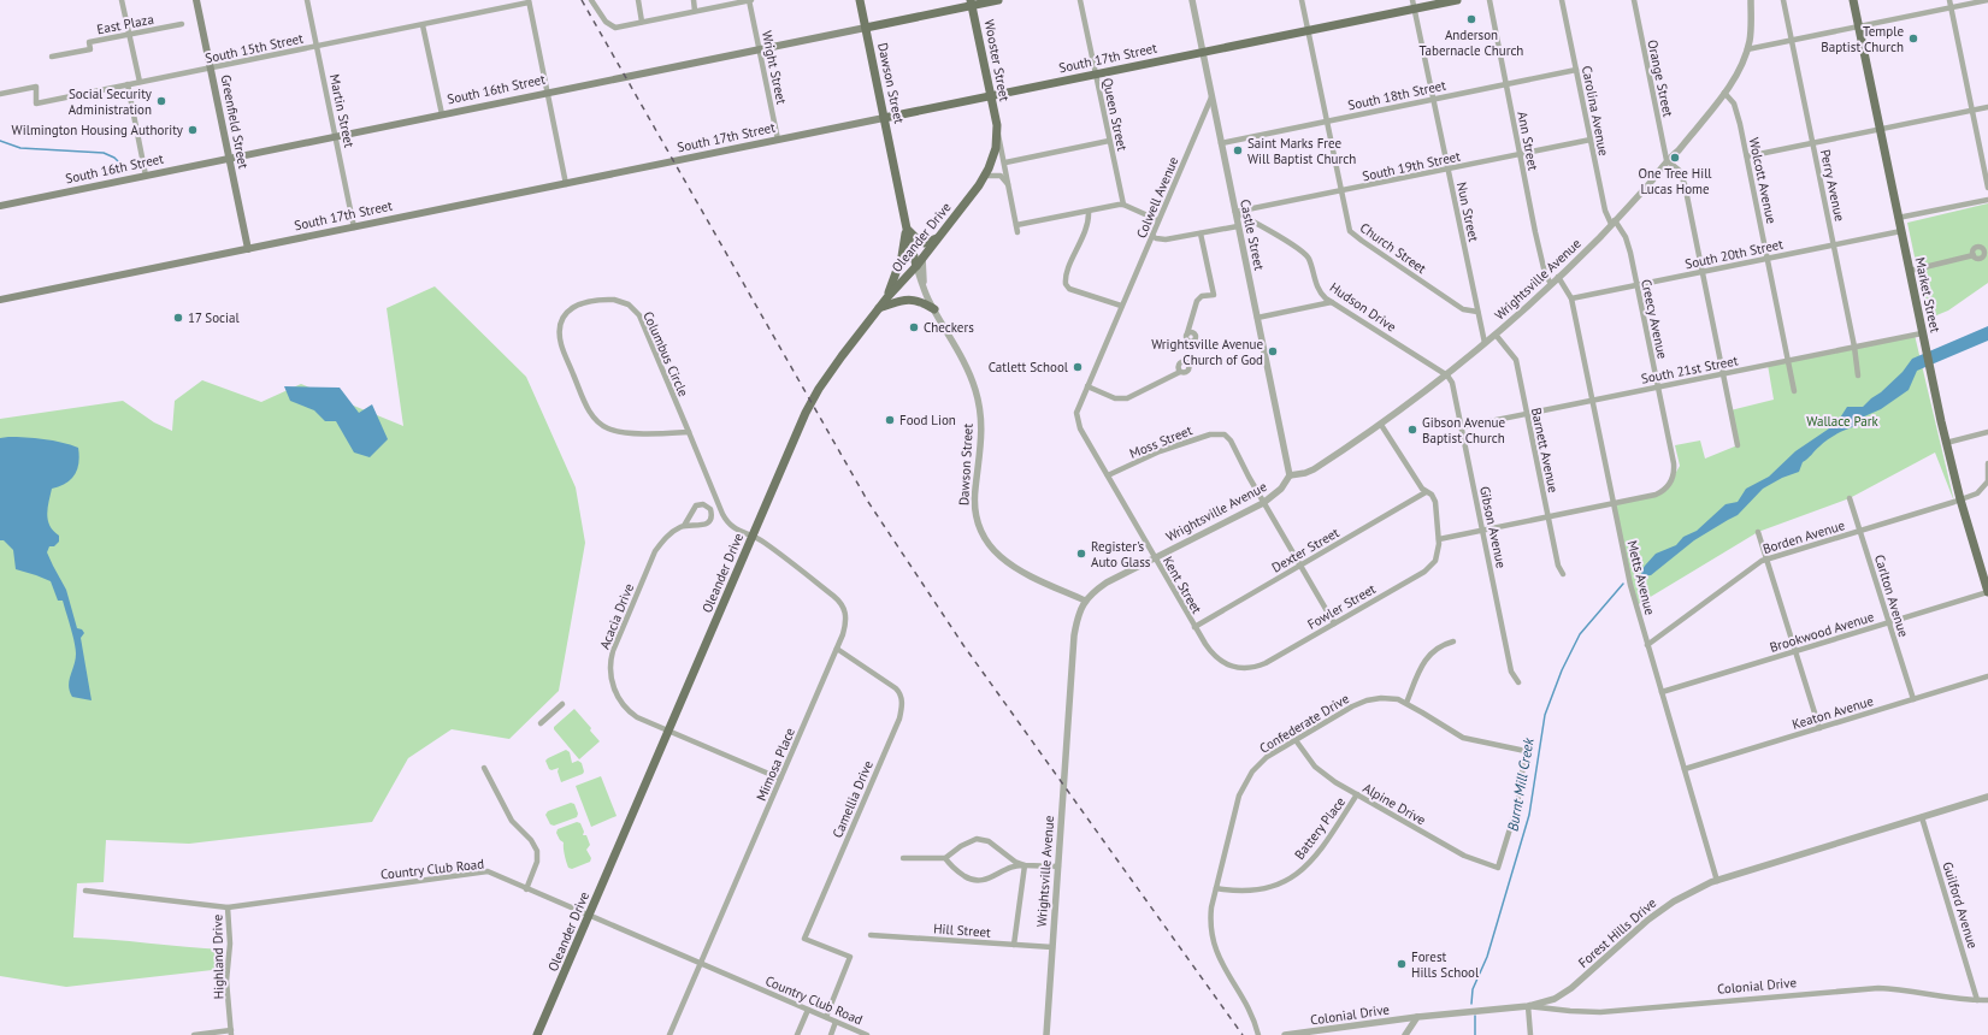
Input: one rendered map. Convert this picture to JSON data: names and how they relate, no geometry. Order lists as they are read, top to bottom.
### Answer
{
  "streets": {
    "main road": [
      "South 17th Street",
      "Wooster Street",
      "Dawson Street",
      "South 16th Street",
      "Greenfield Street",
      "Oleander Drive",
      "Market Street"
    ],
    "street": [
      "East Plaza",
      "South 15th Street",
      "Wright Street",
      "Orange Street",
      "South 18th Street",
      "Martin Street",
      "Carolina Avenue",
      "Queen Street",
      "Ann Street",
      "South 19th Street",
      "Wolcott Avenue",
      "Perry Avenue",
      "Colwell Avenue",
      "Nun Street",
      "Castle Street",
      "Church Street",
      "South 20th Street",
      "Wrightsville Avenue",
      "Hudson Drive",
      "Creecy Avenue",
      "Columbus Circle",
      "South 21st Street",
      "Moss Street",
      "Barnett Avenue",
      "Gibson Avenue",
      "Borden Avenue",
      "Dexter Street",
      "Metts Avenue",
      "Kent Street",
      "Carlton Avenue",
      "Fowler Street",
      "Acacia Drive",
      "Brookwood Avenue",
      "Keaton Avenue",
      "Confederate Drive",
      "Mimosa Place",
      "Camellia Drive",
      "Alpine Drive",
      "Battery Place",
      "Country Club Road",
      "Guilford Avenue",
      "Hill Street",
      "Forest Hills Drive",
      "Highland Drive",
      "Colonial Drive"
    ]
  },
  "crossings": [
    ["South 15th Street", "Martin Street"],
    ["South 15th Street", "Greenfield Street"],
    ["South 17th Street", "Wooster Street"],
    ["South 17th Street", "Wright Street"],
    ["South 17th Street", "Dawson Street"],
    ["South 17th Street", "Martin Street"],
    ["South 17th Street", "Queen Street"],
    ["South 17th Street", "Greenfield Street"],
    ["South 17th Street", "Nun Street"],
    ["South 17th Street", "Castle Street"],
    ["South 17th Street", "Church Street"],
    ["Wooster Street", "South 16th Street"],
    ["Wooster Street", "Oleander Drive"],
    ["Wright Street", "South 16th Street"],
    ["Orange Street", "Wrightsville Avenue"],
    ["Dawson Street", "South 16th Street"],
    ["Dawson Street", "Oleander Drive"],
    ["Dawson Street", "Wrightsville Avenue"],
    ["South 16th Street", "Martin Street"],
    ["South 16th Street", "Greenfield Street"],
    ["South 18th Street", "Carolina Avenue"],
    ["South 18th Street", "Ann Street"],
    ["South 18th Street", "Nun Street"],
    ["South 18th Street", "Castle Street"],
    ["South 18th Street", "Church Street"],
    ["Carolina Avenue", "South 19th Street"],
    ["Carolina Avenue", "Wrightsville Avenue"],
    ["Carolina Avenue", "Creecy Avenue"],
    ["Ann Street", "South 19th Street"],
    ["Ann Street", "Wrightsville Avenue"],
    ["South 19th Street", "Nun Street"],
    ["South 19th Street", "Castle Street"],
    ["South 19th Street", "Church Street"],
    ["South 19th Street", "Hudson Drive"],
    ["Wolcott Avenue", "South 20th Street"],
    ["Wolcott Avenue", "Wrightsville Avenue"],
    ["Wolcott Avenue", "South 21st Street"],
    ["Perry Avenue", "South 20th Street"],
    ["Perry Avenue", "South 21st Street"],
    ["Colwell Avenue", "Castle Street"],
    ["Colwell Avenue", "Kent Street"],
    ["Nun Street", "Church Street"],
    ["Nun Street", "Wrightsville Avenue"],
    ["Castle Street", "Wrightsville Avenue"],
    ["Castle Street", "Hudson Drive"],
    ["Oleander Drive", "Columbus Circle"],
    ["Oleander Drive", "Acacia Drive"],
    ["Oleander Drive", "Mimosa Place"],
    ["Oleander Drive", "Country Club Road"],
    ["South 20th Street", "Market Street"],
    ["South 20th Street", "Creecy Avenue"],
    ["South 20th Street", "Metts Avenue"],
    ["Wrightsville Avenue", "Hudson Drive"],
    ["Wrightsville Avenue", "Creecy Avenue"],
    ["Wrightsville Avenue", "Moss Street"],
    ["Wrightsville Avenue", "Barnett Avenue"],
    ["Wrightsville Avenue", "Gibson Avenue"],
    ["Wrightsville Avenue", "Metts Avenue"],
    ["Wrightsville Avenue", "Kent Street"],
    ["Wrightsville Avenue", "Fowler Street"],
    ["Wrightsville Avenue", "Hill Street"],
    ["Market Street", "South 21st Street"],
    ["Market Street", "Borden Avenue"],
    ["Market Street", "Brookwood Avenue"],
    ["Hudson Drive", "Gibson Avenue"],
    ["Creecy Avenue", "South 21st Street"],
    ["Creecy Avenue", "Metts Avenue"],
    ["Columbus Circle", "Mimosa Place"],
    ["South 21st Street", "Barnett Avenue"],
    ["South 21st Street", "Gibson Avenue"],
    ["South 21st Street", "Metts Avenue"],
    ["Moss Street", "Kent Street"],
    ["Borden Avenue", "Metts Avenue"],
    ["Borden Avenue", "Carlton Avenue"],
    ["Dexter Street", "Kent Street"],
    ["Dexter Street", "Fowler Street"],
    ["Metts Avenue", "Brookwood Avenue"],
    ["Metts Avenue", "Keaton Avenue"],
    ["Metts Avenue", "Forest Hills Drive"],
    ["Kent Street", "Fowler Street"],
    ["Carlton Avenue", "Brookwood Avenue"],
    ["Carlton Avenue", "Keaton Avenue"],
    ["Acacia Drive", "Mimosa Place"],
    ["Confederate Drive", "Alpine Drive"],
    ["Confederate Drive", "Battery Place"],
    ["Mimosa Place", "Camellia Drive"],
    ["Mimosa Place", "Country Club Road"],
    ["Camellia Drive", "Country Club Road"],
    ["Alpine Drive", "Battery Place"],
    ["Country Club Road", "Highland Drive"],
    ["Guilford Avenue", "Forest Hills Drive"],
    ["Guilford Avenue", "Colonial Drive"],
    ["Forest Hills Drive", "Colonial Drive"]
  ],
  "water": ["Burnt Mill Creek"],
  "parks": ["Wallace Park"],
  "places": [
    "Anderson Tabernacle Church",
    "Temple Baptist Church",
    "Social Security Administration",
    "Wilmington Housing Authority",
    "Saint Marks Free Will Baptist Church",
    "One Tree Hill Lucas Home",
    "17 Social",
    "Checkers",
    "Wrightsville Avenue Church of God",
    "Catlett School",
    "Food Lion",
    "Gibson Avenue Baptist Church",
    "Register's Auto Glass",
    "Forest Hills School"
  ]
}
